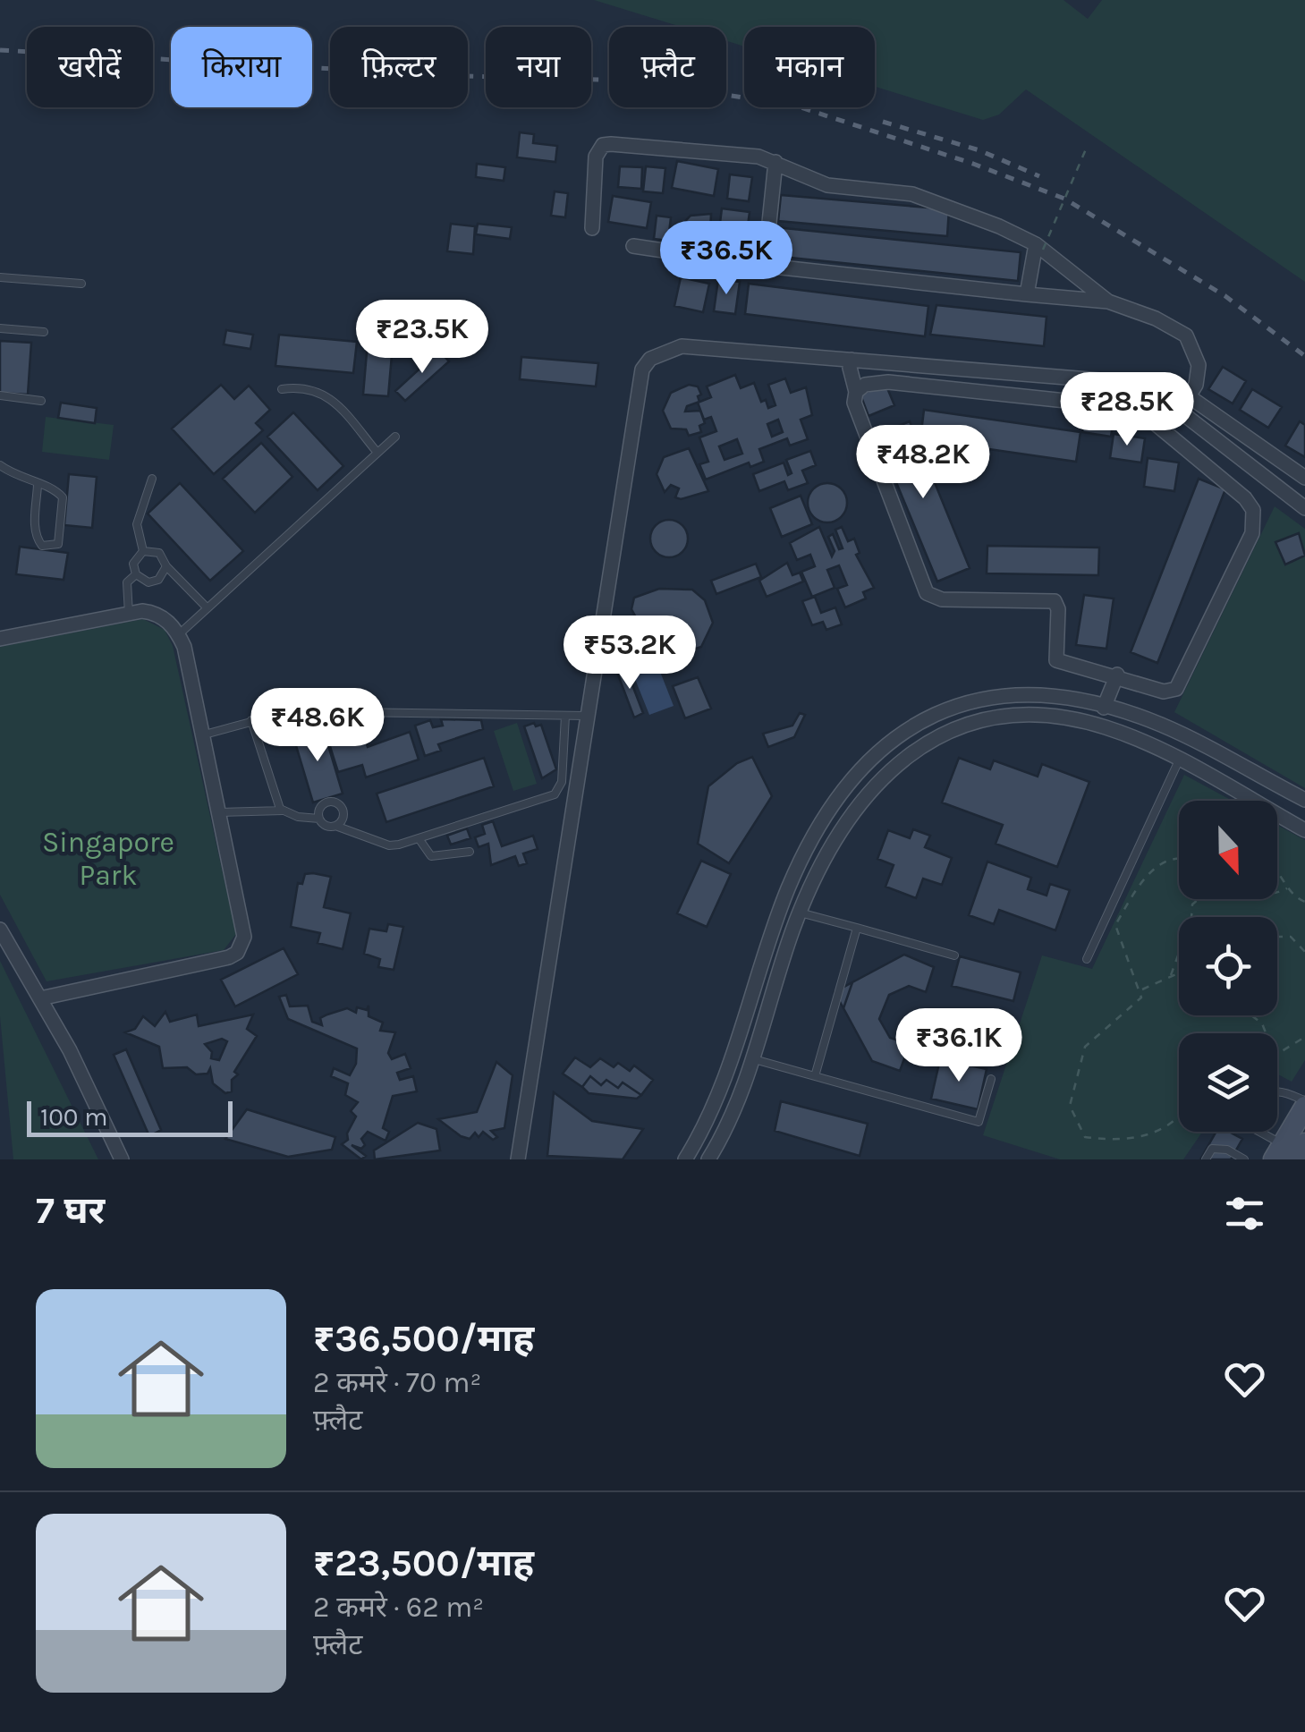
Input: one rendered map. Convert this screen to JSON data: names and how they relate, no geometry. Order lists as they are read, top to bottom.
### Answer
{
  "parks": ["Singapore Park"],
  "scale_bar": "100 m",
  "north": "bottom",
  "page": {
    "chip": [
      "खरीदें",
      "किराया",
      "फ़िल्टर",
      "नया",
      "फ़्लैट",
      "मकान"
    ],
    "price": [
      "₹36.5K",
      "₹23.5K",
      "₹28.5K",
      "₹48.2K",
      "₹53.2K",
      "₹48.6K",
      "₹36.1K"
    ],
    "scale": "100 m",
    "heading": "7 घर",
    "list": [
      {
        "name": "₹36,500/माह",
        "note": "2 कमरे · 70 m² · फ़्लैट"
      },
      {
        "name": "₹23,500/माह",
        "note": "2 कमरे · 62 m² · फ़्लैट"
      }
    ]
  }
}
